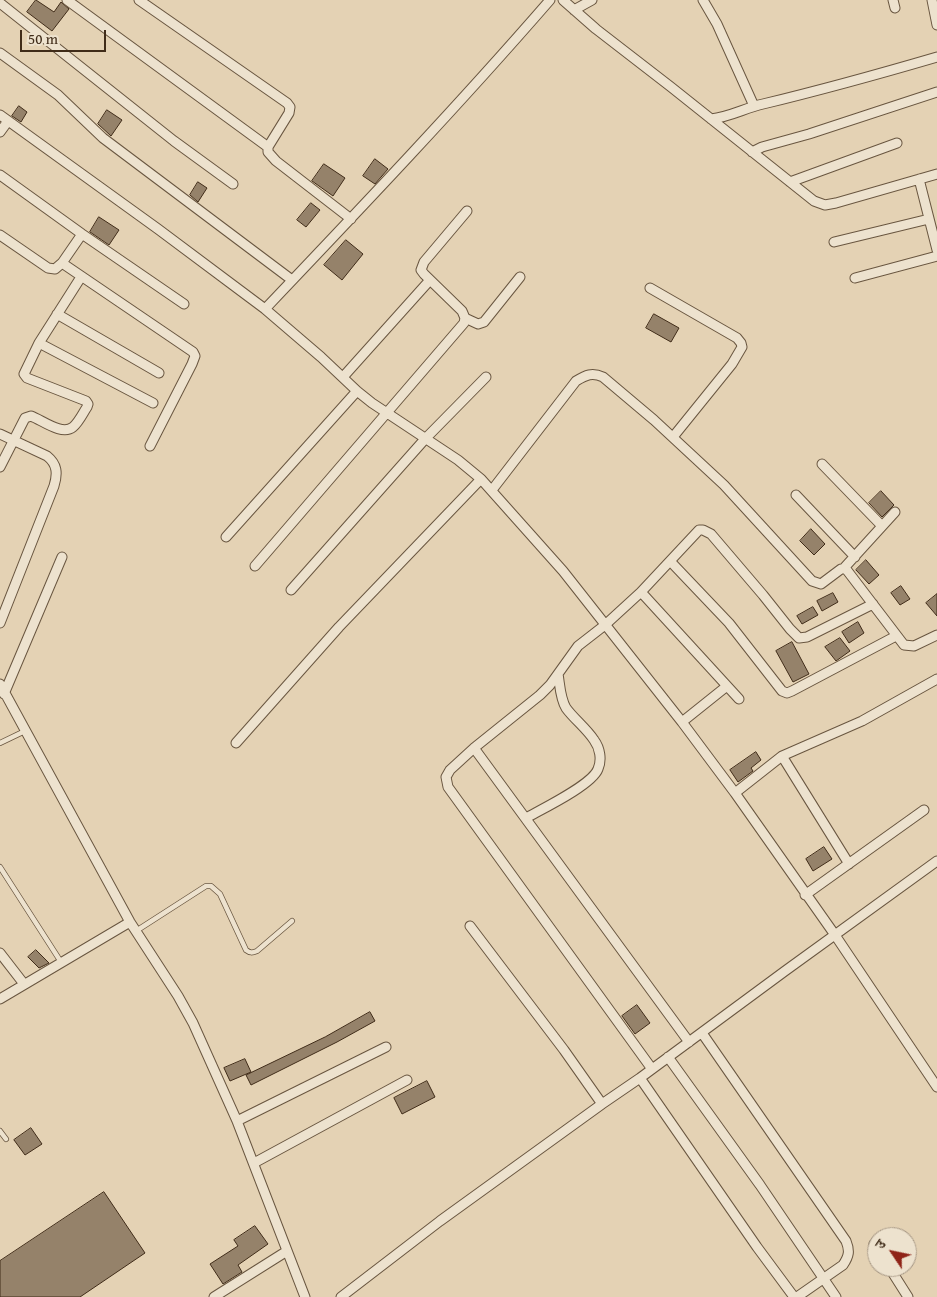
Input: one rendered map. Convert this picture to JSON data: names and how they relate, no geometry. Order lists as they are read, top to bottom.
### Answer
{
  "scale_bar": "50 m",
  "north": "top left"
}
